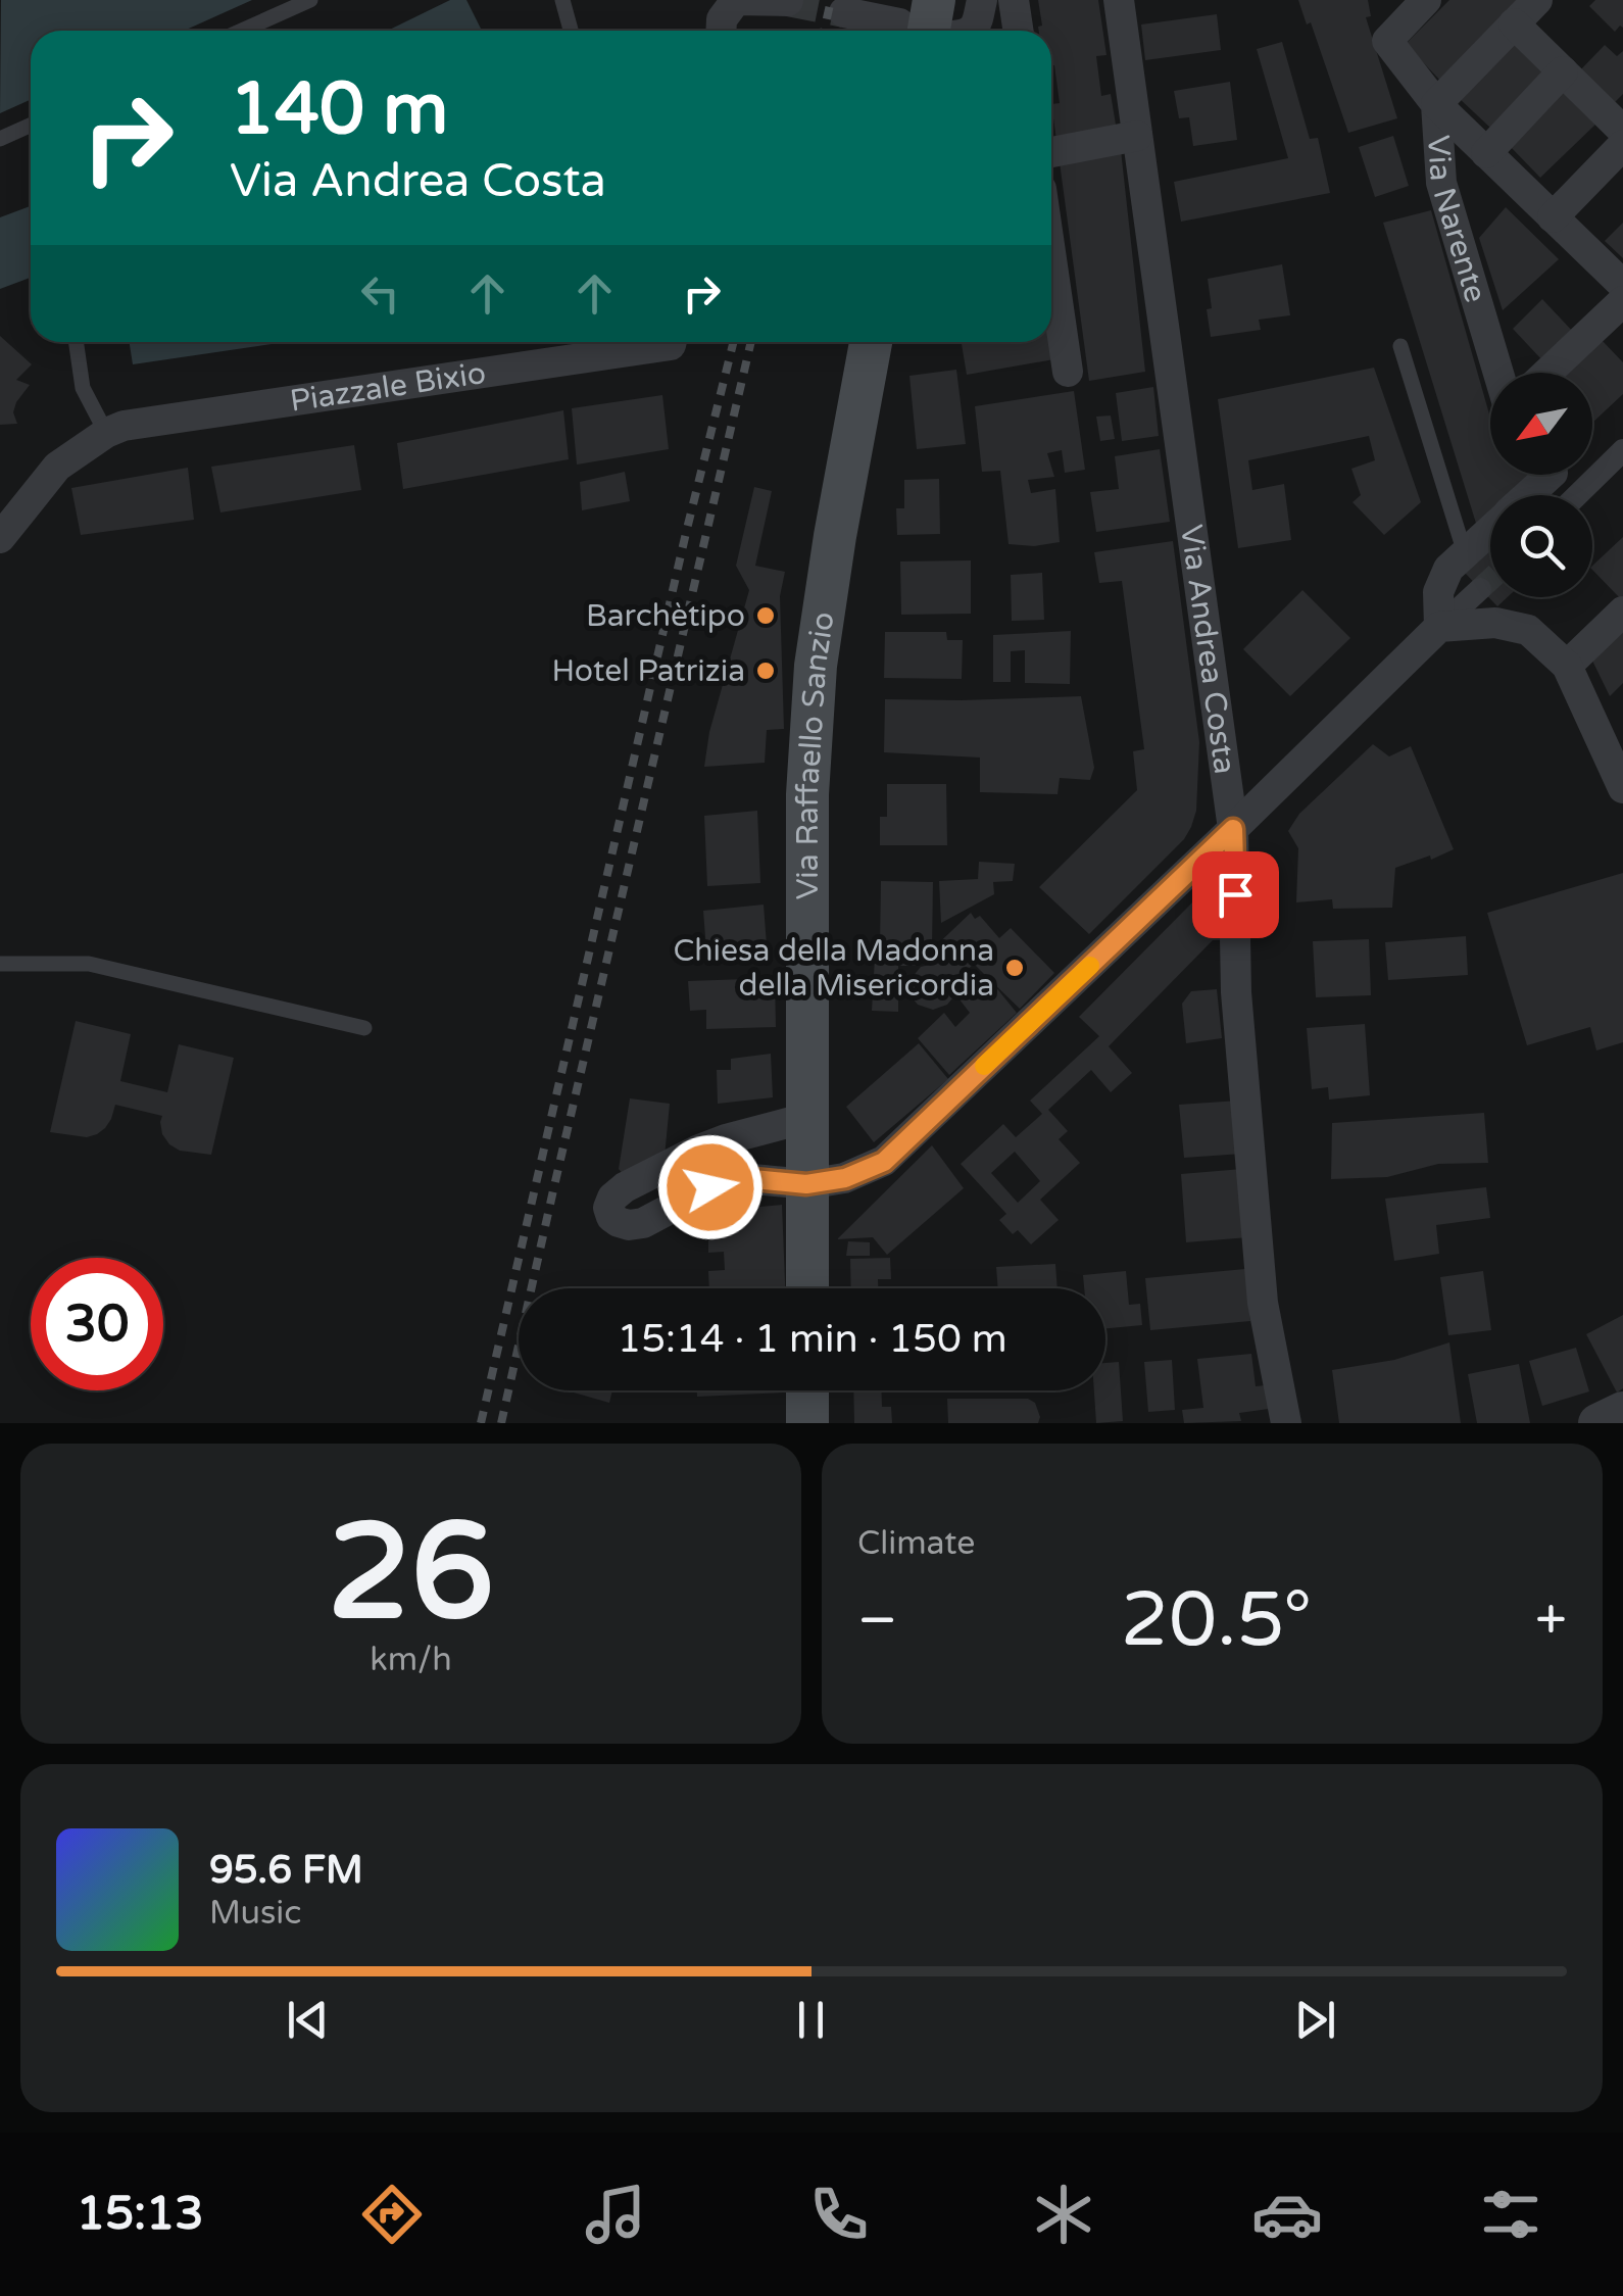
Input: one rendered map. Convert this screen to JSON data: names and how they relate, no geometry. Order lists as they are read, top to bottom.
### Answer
{
  "streets": {
    "main road": ["Via Raffaello Sanzio"],
    "street": ["Via Narente", "Piazzale Bixio", "Via Andrea Costa"]
  },
  "places": ["Barchètipo", "Hotel Patrizia", "Chiesa della Madonna della Misericordia"],
  "north": "bottom left",
  "page": {
    "turn": ["140 m", "Via Andrea Costa"],
    "limit": "30",
    "trip": "15:14 · 1 min · 150 m",
    "tile": [
      ["26", "km/h"],
      "Climate"
    ],
    "heat": ["−", "20.5°", "+"],
    "song": ["95.6 FM", "Music"],
    "tabs": "15:13"
  }
}
